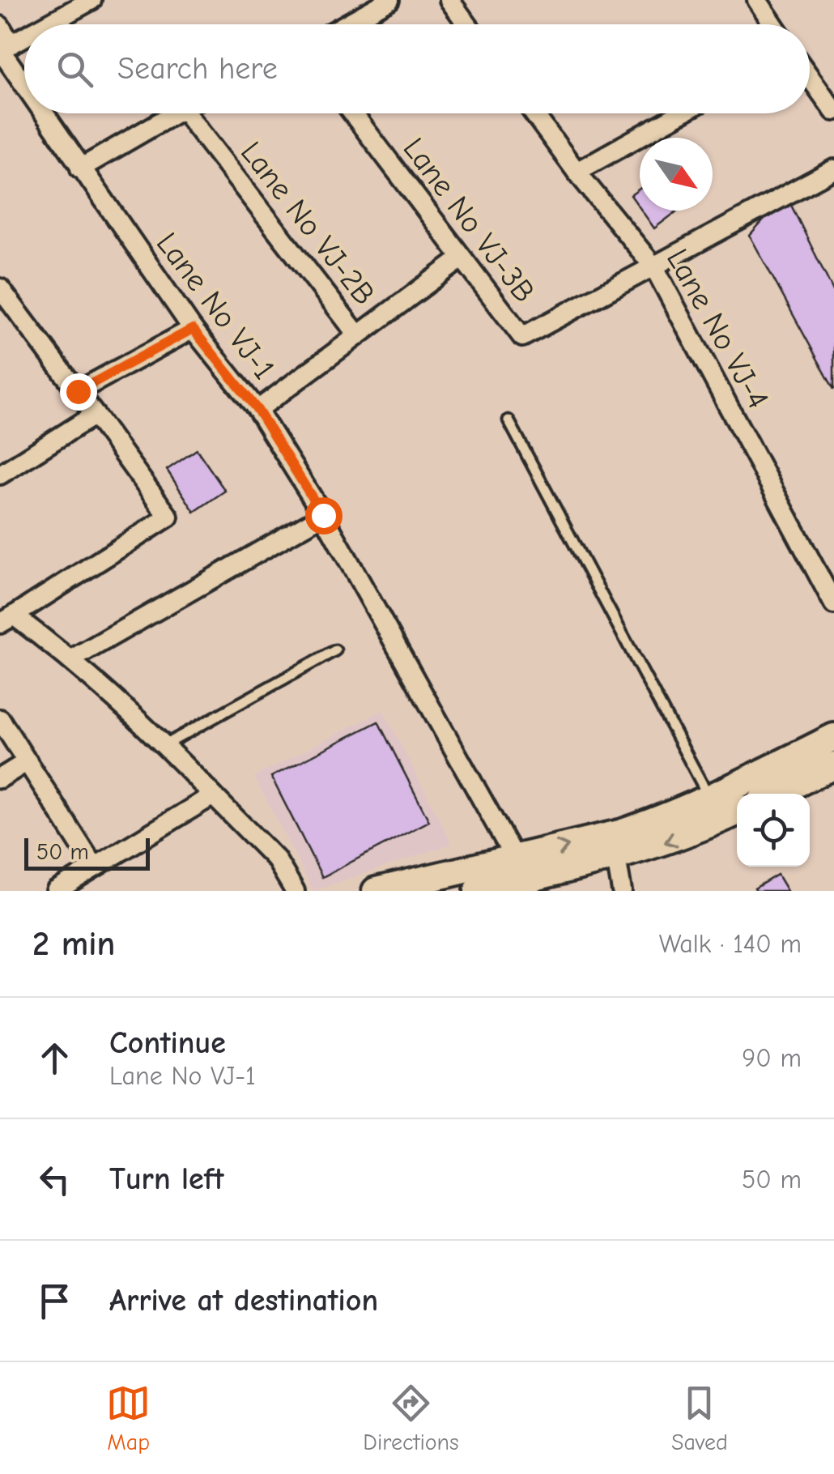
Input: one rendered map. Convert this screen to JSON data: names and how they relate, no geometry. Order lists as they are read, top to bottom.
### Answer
{
  "streets": {
    "street": [
      "Lane No VJ-3B",
      "Lane No VJ-2B",
      "Lane No VJ-1",
      "Lane No VJ-4"
    ]
  },
  "crossings": [
    ["Lane No VJ-3B", "Lane No VJ-4"]
  ],
  "scale_bar": "50 m",
  "north": "bottom right",
  "page": {
    "search": "Search here",
    "scale": "50 m",
    "heading": ["2 min", "Walk · 140 m"],
    "list": [
      ["Continue", "Lane No VJ-1", "90 m"],
      ["Turn left", "50 m"],
      "Arrive at destination"
    ],
    "nav": ["Map", "Directions", "Saved"]
  }
}
